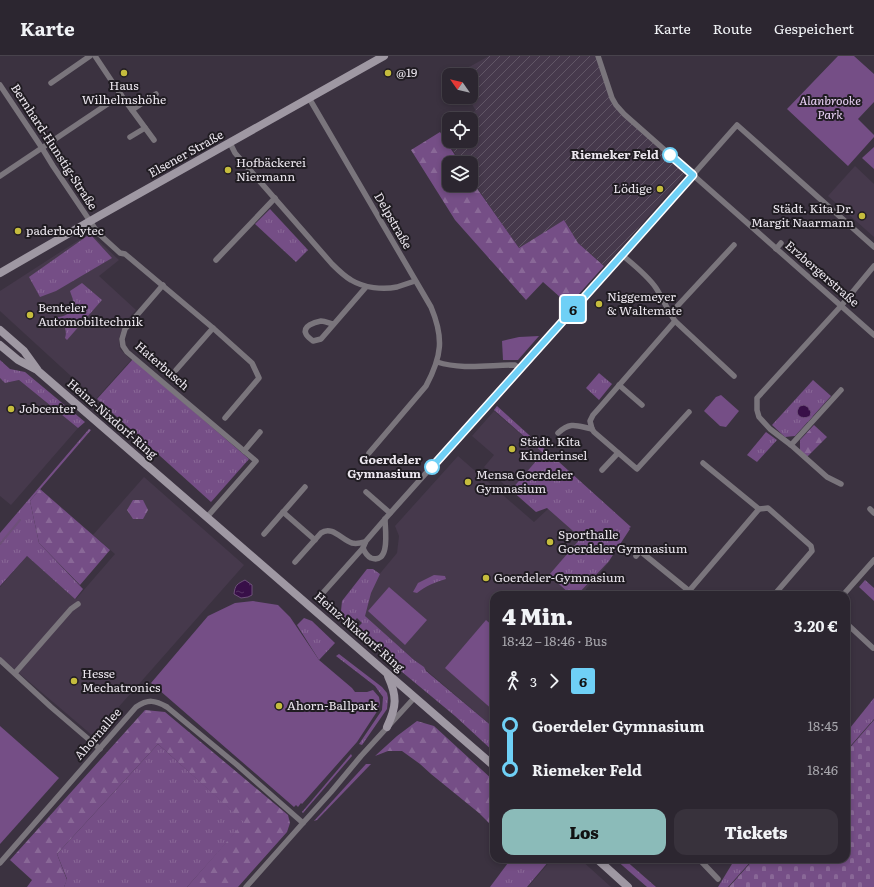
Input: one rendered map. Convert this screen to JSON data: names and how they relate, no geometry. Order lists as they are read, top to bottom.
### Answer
{
  "streets": {
    "main road": ["Elsener Straße", "Heinz-Nixdorf-Ring"],
    "street": [
      "Bernhard-Hunstig-Straße",
      "Delpstraße",
      "Erzbergerstraße",
      "Haterbusch",
      "Ahornallee"
    ]
  },
  "crossings": [
    ["Bernhard-Hunstig-Straße", "Elsener Straße"],
    ["Elsener Straße", "Delpstraße"],
    ["Haterbusch", "Heinz-Nixdorf-Ring"]
  ],
  "parks": ["Alanbrooke Park"],
  "places": [
    "Haus Wilhelmshöhe",
    "@19",
    "Riemeker Feld",
    "Hofbäckerei Niermann",
    "Lödige",
    "Städt. Kita Dr. Margit Naarmann",
    "paderbodytec",
    "Niggemeyer & Waltemate",
    "Benteler Automobiltechnik",
    "Jobcenter",
    "Städt. Kita Kinderinsel",
    "Goerdeler Gymnasium",
    "Mensa Goerdeler Gymnasium",
    "Sporthalle Goerdeler Gymnasium",
    "Goerdeler-Gymnasium",
    "Hesse Mechatronics",
    "Ahorn-Ballpark"
  ],
  "lines": ["bus line 6"],
  "north": "top left",
  "page": {
    "header": "Karte",
    "nav": ["Karte", "Route", "Gespeichert"],
    "on_map": "6",
    "heading": ["4 Min.", "18:42 – 18:46 · Bus", "3.20 €"],
    "legs": ["3", "6"],
    "list": [
      {
        "name": "Goerdeler Gymnasium",
        "value": "18:45"
      },
      {
        "name": "Riemeker Feld",
        "value": "18:46"
      }
    ],
    "buttons": ["Los", "Tickets"]
  }
}
